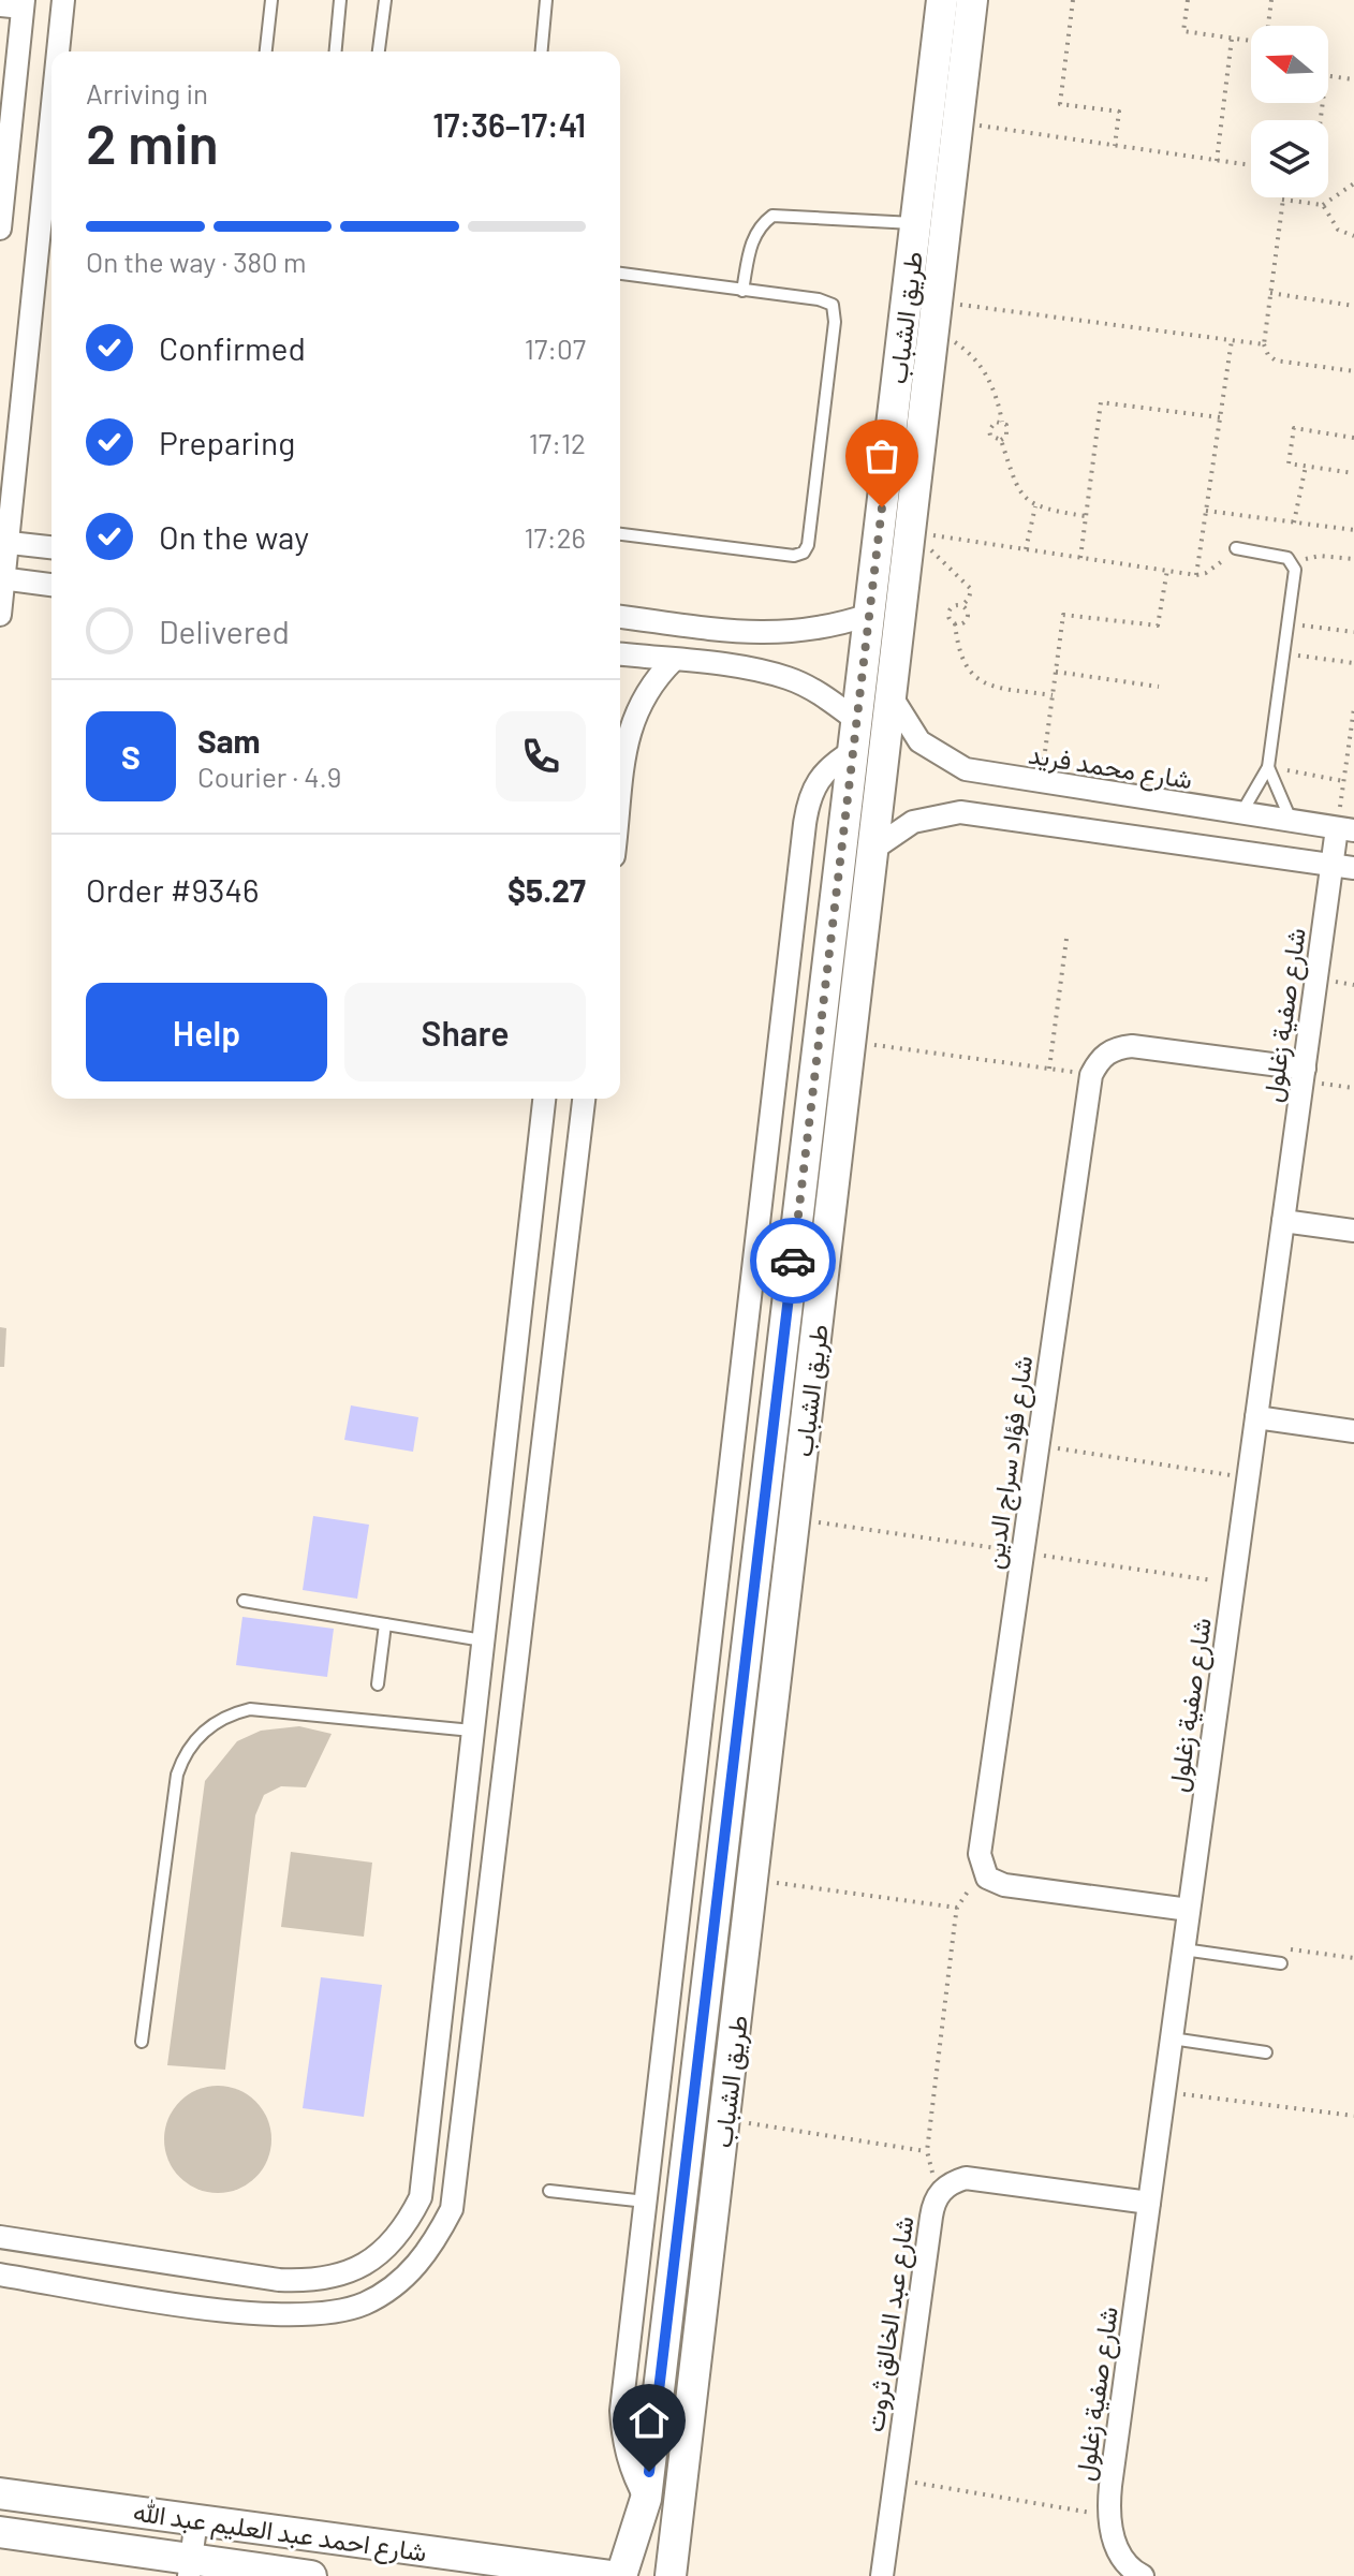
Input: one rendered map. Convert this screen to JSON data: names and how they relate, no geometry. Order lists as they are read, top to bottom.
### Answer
{
  "streets": {
    "street": [
      "طريق الشباب",
      "شارع محمد فريد",
      "شارع صفية زغلول",
      "شارع فؤاد سراج الدين",
      "شارع عبد الخالق ثروت",
      "شارع احمد عبد العليم عبد الله"
    ]
  },
  "crossings": [
    ["طريق الشباب", "شارع محمد فريد"],
    ["شارع محمد فريد", "شارع صفية زغلول"],
    ["شارع صفية زغلول", "شارع عبد الخالق ثروت"]
  ],
  "north": "left",
  "page": {
    "heading": ["2 min", "Arriving in", "17:36–17:41"],
    "panel": [
      "Sam",
      "Courier · 4.9",
      "Order #9346",
      "$5.27"
    ],
    "bar": "On the way · 380 m",
    "list": [
      ["Confirmed", "17:07"],
      ["Preparing", "17:12"],
      ["On the way", "17:26"],
      "Delivered"
    ],
    "round": "S",
    "buttons": ["Help", "Share"]
  }
}
